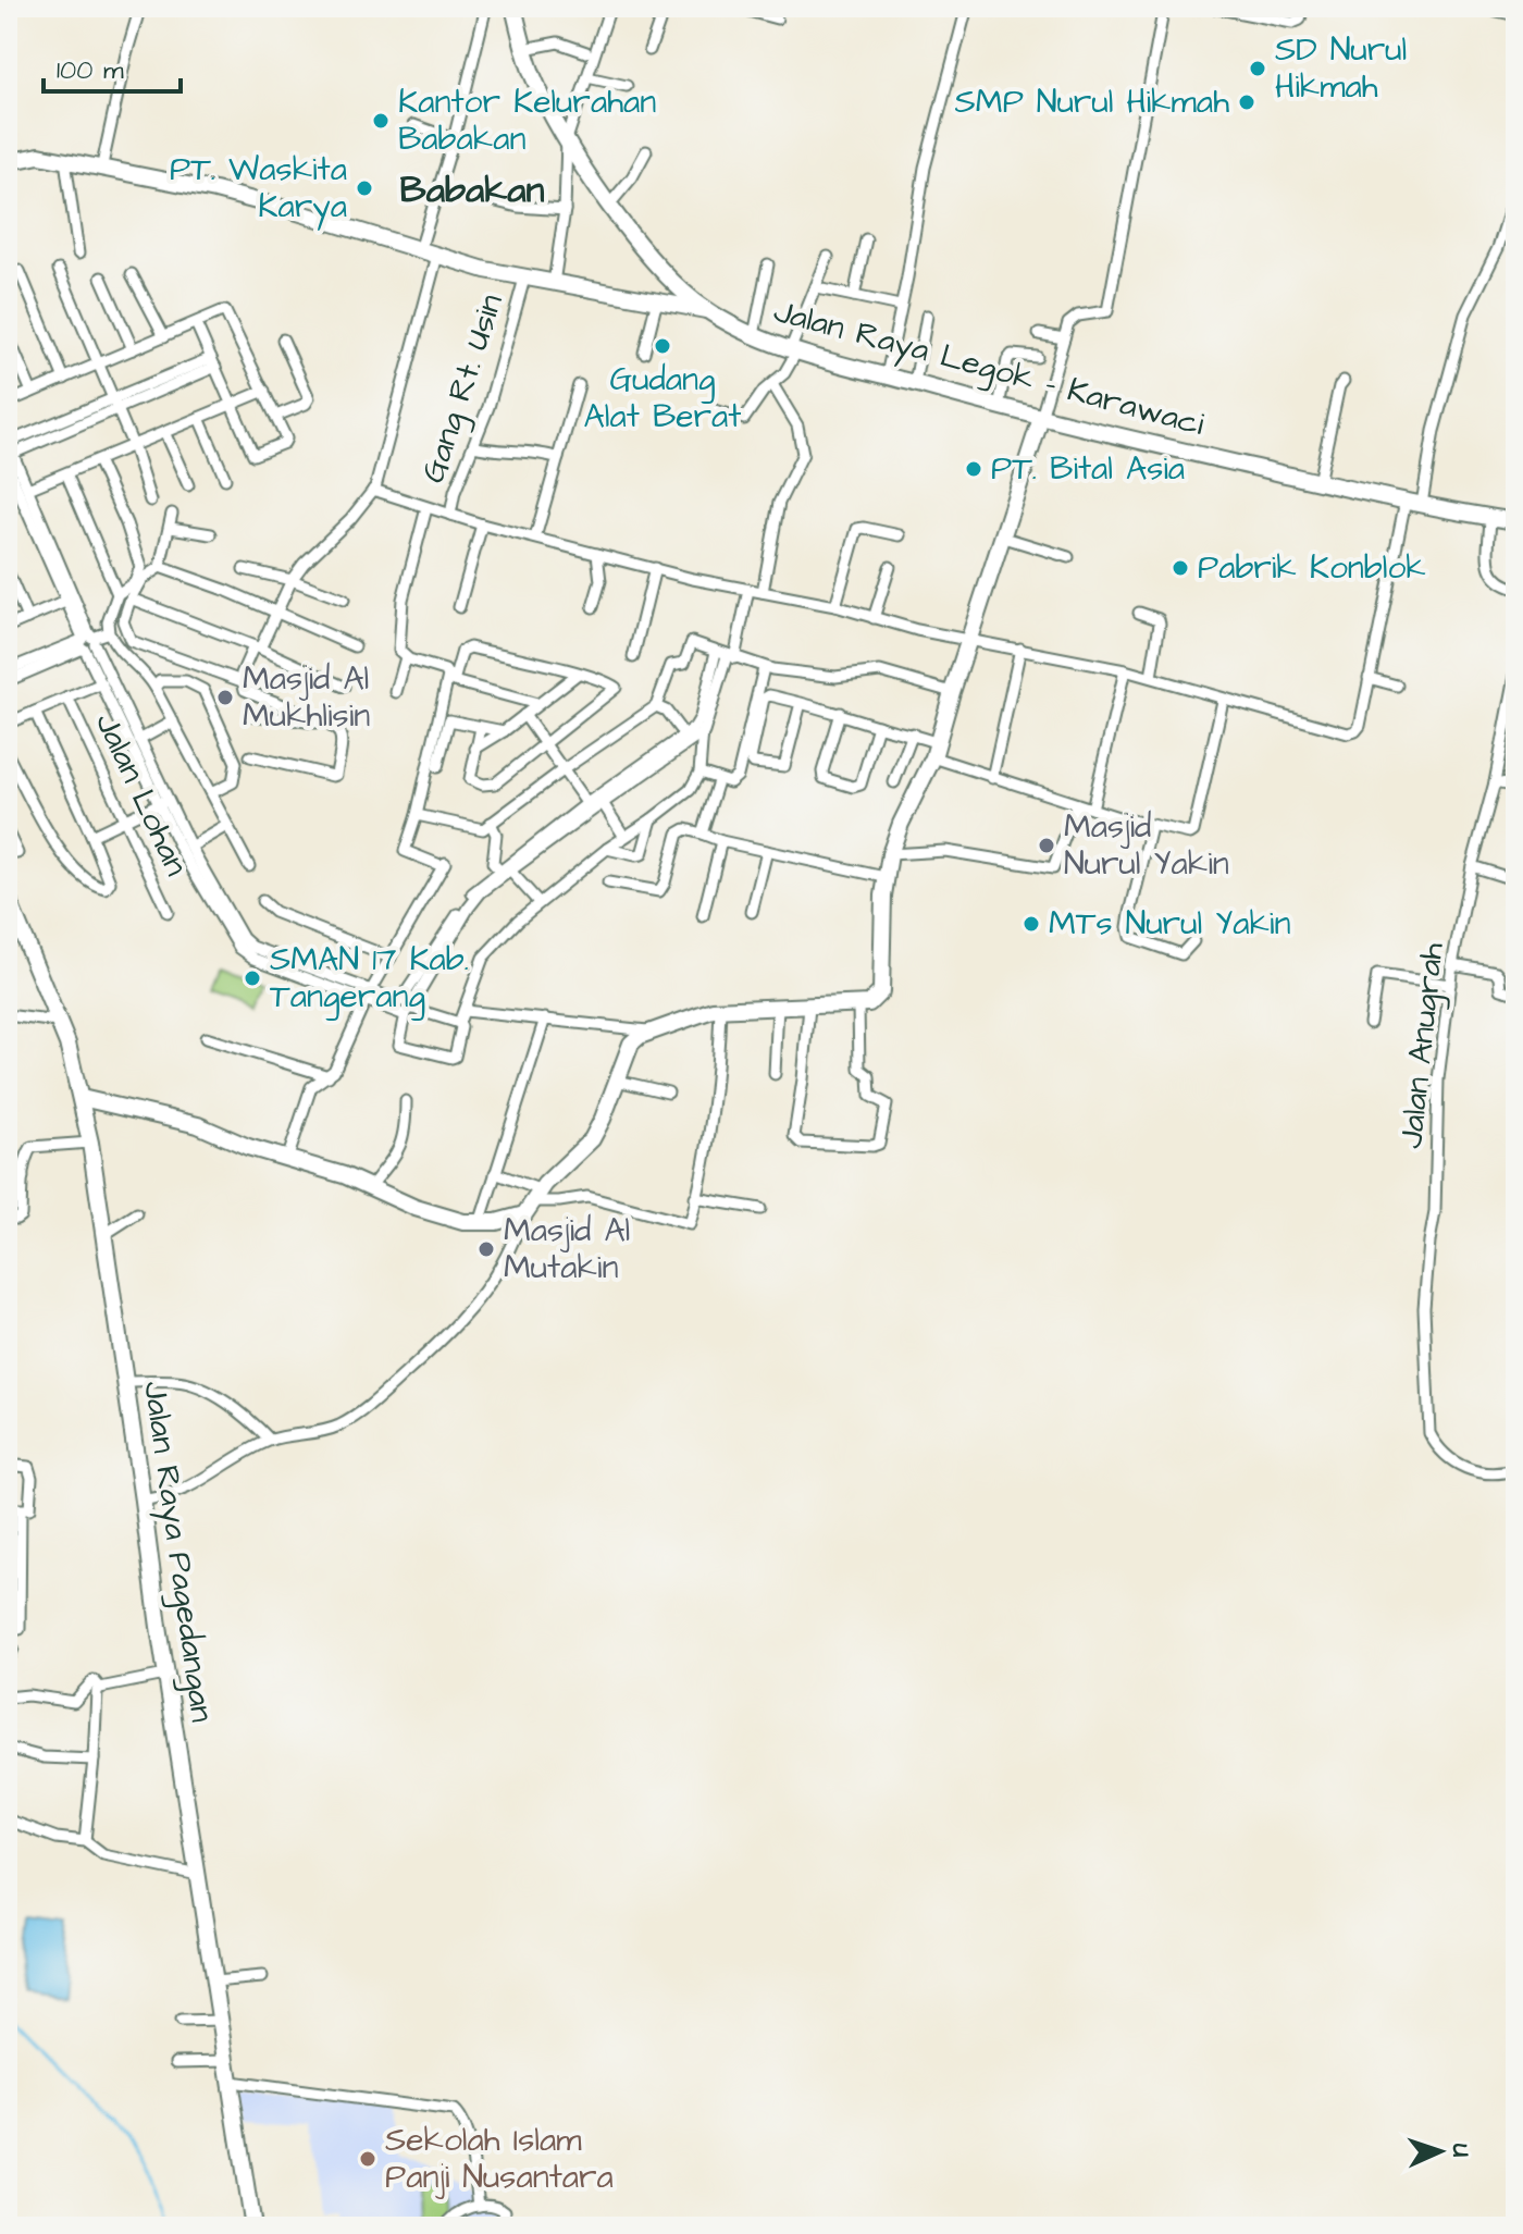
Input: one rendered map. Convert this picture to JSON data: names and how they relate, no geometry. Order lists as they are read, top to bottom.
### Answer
{
  "streets": {
    "street": [
      "Jalan Raya Legok - Karawaci",
      "Gang Rt. Usin",
      "Jalan Lohan",
      "Jalan Anugrah",
      "Jalan Raya Pagedangan"
    ]
  },
  "districts": ["Babakan"],
  "places": [
    "SD Nurul Hikmah",
    "SMP Nurul Hikmah",
    "Kantor Kelurahan Babakan",
    "PT. Waskita Karya",
    "Gudang Alat Berat",
    "PT. Bital Asia",
    "Pabrik Konblok",
    "Masjid Al Mukhlisin",
    "Masjid Nurul Yakin",
    "MTs Nurul Yakin",
    "SMAN 17 Kab. Tangerang",
    "Masjid Al Mutakin",
    "Sekolah Islam Panji Nusantara"
  ],
  "scale_bar": "100 m",
  "north": "right"
}
